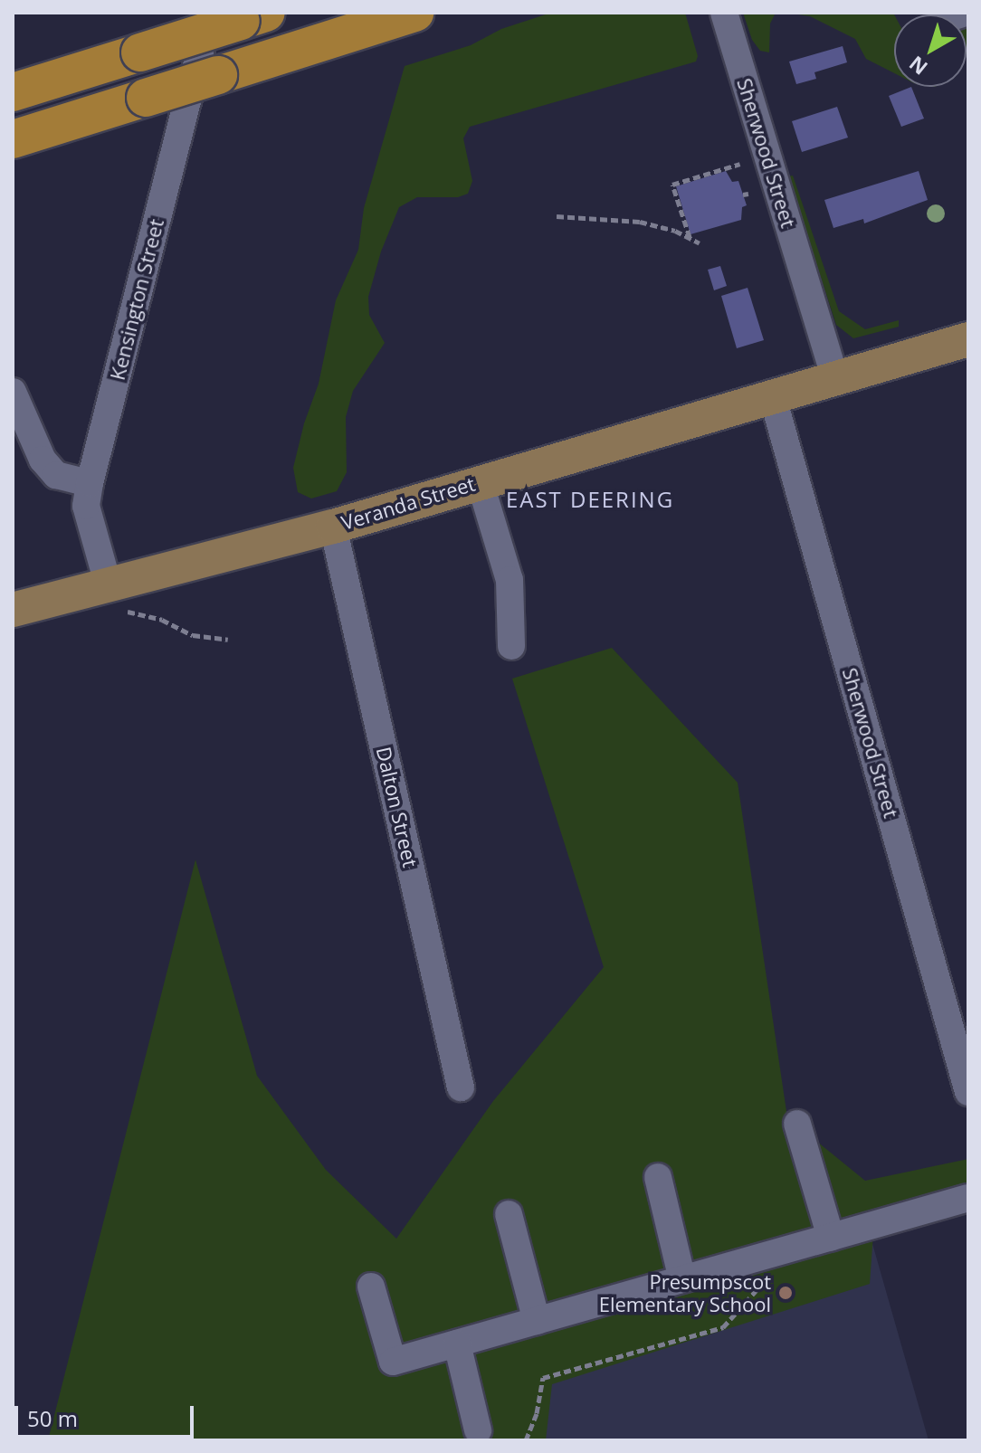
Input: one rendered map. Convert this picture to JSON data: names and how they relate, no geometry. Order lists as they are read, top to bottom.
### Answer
{
  "streets": {
    "main road": ["Veranda Street"],
    "street": ["Sherwood Street", "Kensington Street", "Dalton Street"]
  },
  "crossings": [
    ["Sherwood Street", "Veranda Street"],
    ["Kensington Street", "Veranda Street"],
    ["Veranda Street", "Dalton Street"]
  ],
  "districts": ["EAST DEERING"],
  "places": ["Presumpscot Elementary School"],
  "scale_bar": "50 m",
  "north": "bottom left"
}
